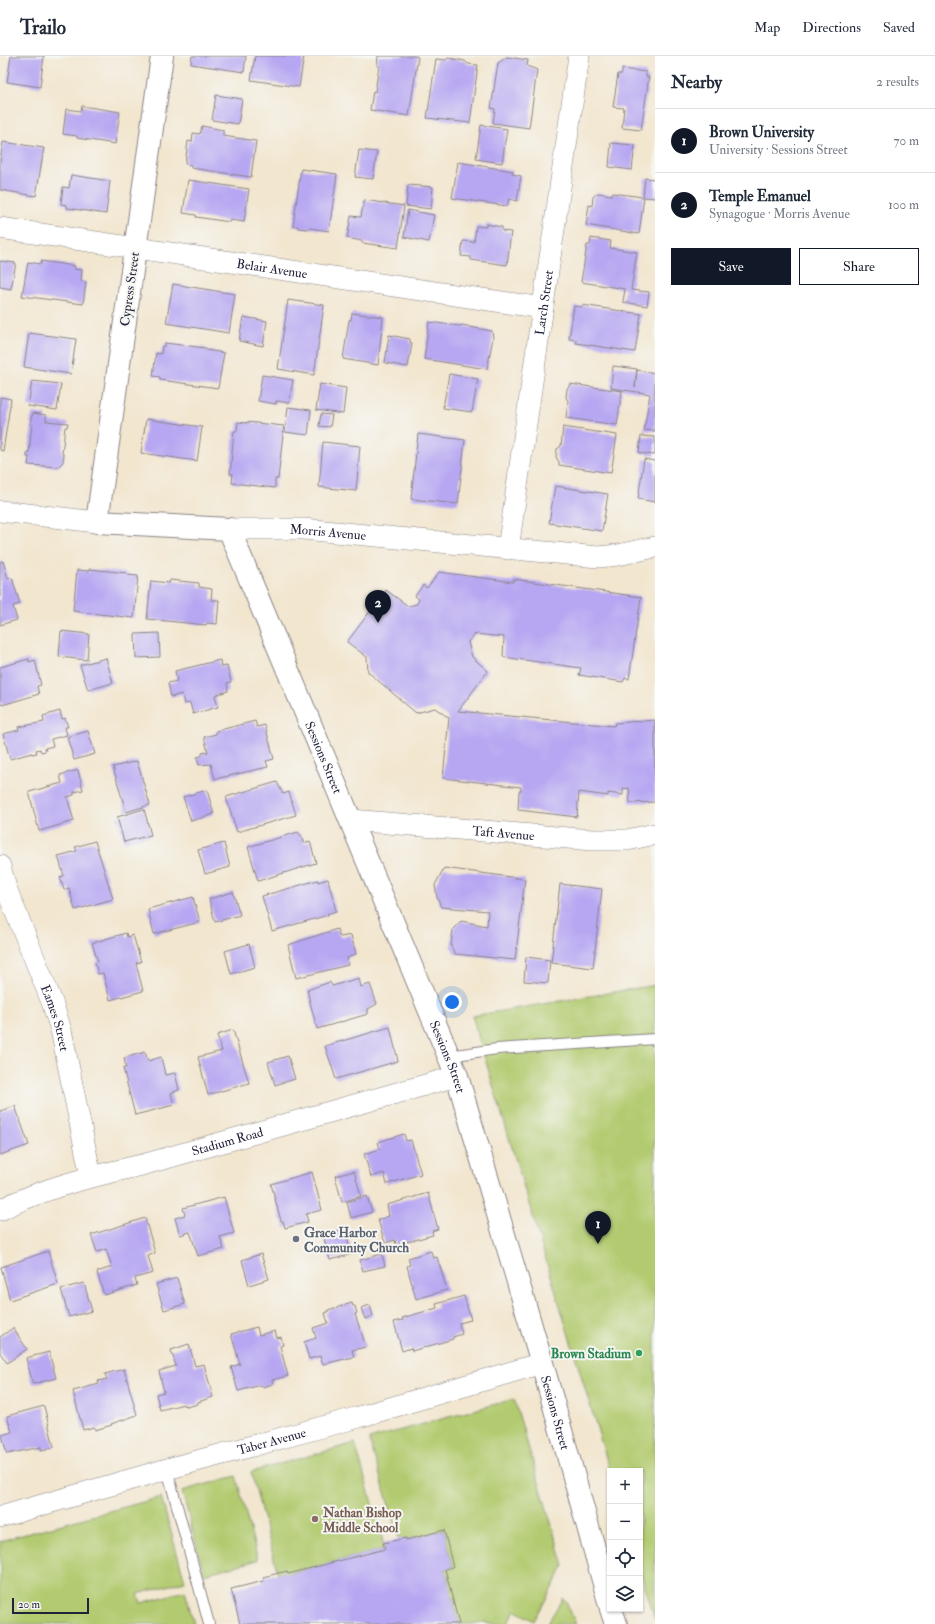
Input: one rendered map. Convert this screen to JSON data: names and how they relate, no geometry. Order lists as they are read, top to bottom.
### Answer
{
  "streets": {
    "street": [
      "Belair Avenue",
      "Cypress Street",
      "Larch Street",
      "Morris Avenue",
      "Sessions Street",
      "Taft Avenue",
      "Eames Street",
      "Stadium Road",
      "Taber Avenue"
    ]
  },
  "crossings": [
    ["Belair Avenue", "Cypress Street"],
    ["Belair Avenue", "Larch Street"],
    ["Cypress Street", "Morris Avenue"],
    ["Larch Street", "Morris Avenue"],
    ["Morris Avenue", "Sessions Street"],
    ["Sessions Street", "Taft Avenue"],
    ["Sessions Street", "Stadium Road"],
    ["Sessions Street", "Taber Avenue"],
    ["Eames Street", "Stadium Road"]
  ],
  "places": ["Grace Harbor Community Church", "Brown Stadium", "Nathan Bishop Middle School"],
  "scale_bar": "20 m",
  "page": {
    "header": "Trailo",
    "nav": ["Map", "Directions", "Saved"],
    "heading": ["Nearby", "2 results"],
    "list": [
      {
        "mark": "1",
        "name": "Brown University",
        "note": "University · Sessions Street",
        "value": "70 m"
      },
      {
        "mark": "2",
        "name": "Temple Emanuel",
        "note": "Synagogue · Morris Avenue",
        "value": "100 m"
      }
    ],
    "buttons": ["Save", "Share"],
    "pins": ["2", "1"],
    "map_buttons": ["+", "−"],
    "scale": "20 m"
  }
}
